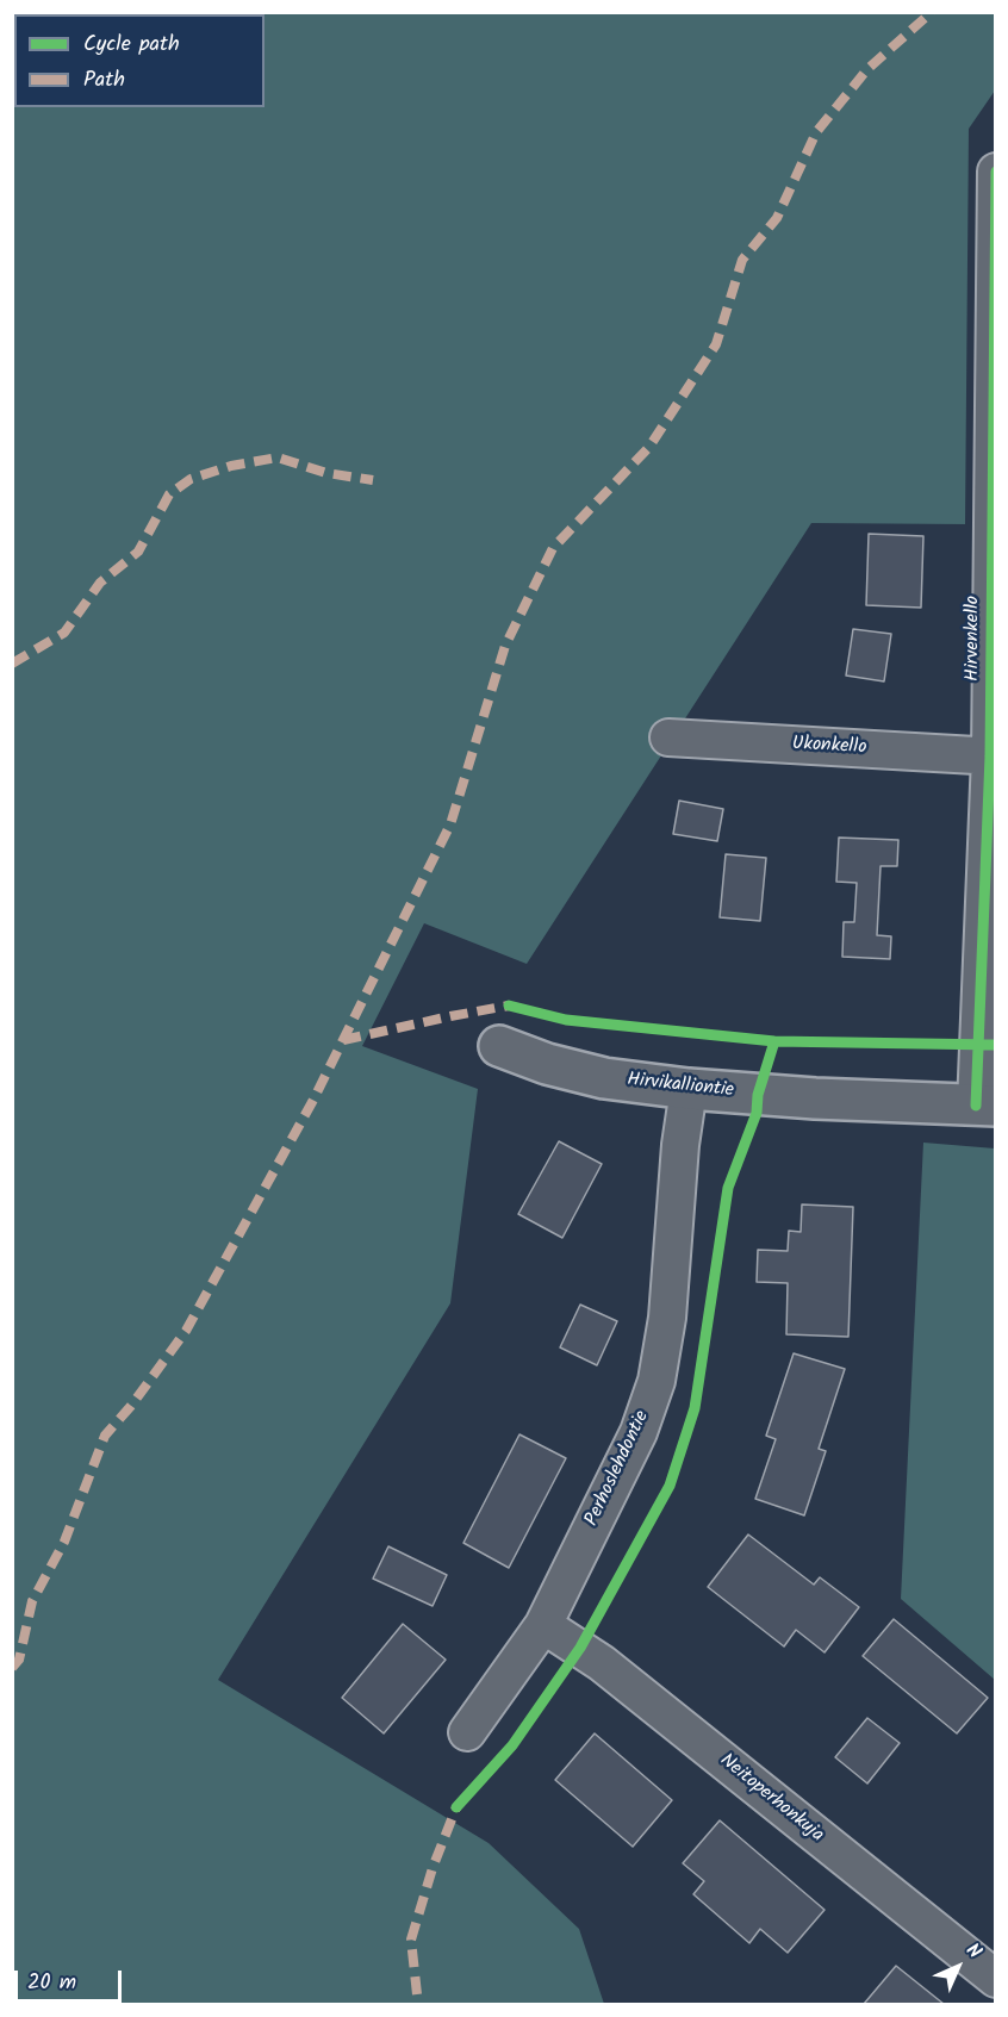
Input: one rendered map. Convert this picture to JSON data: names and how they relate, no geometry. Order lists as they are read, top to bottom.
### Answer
{
  "streets": {
    "street": [
      "Hirvenkello",
      "Ukonkello",
      "Hirvikalliontie",
      "Perhoslehdontie",
      "Neitoperhonkuja"
    ]
  },
  "crossings": [
    ["Hirvenkello", "Ukonkello"],
    ["Hirvenkello", "Hirvikalliontie"],
    ["Hirvikalliontie", "Perhoslehdontie"],
    ["Perhoslehdontie", "Neitoperhonkuja"]
  ],
  "legend": ["Cycle path", "Path"],
  "scale_bar": "20 m",
  "north": "top right"
}
